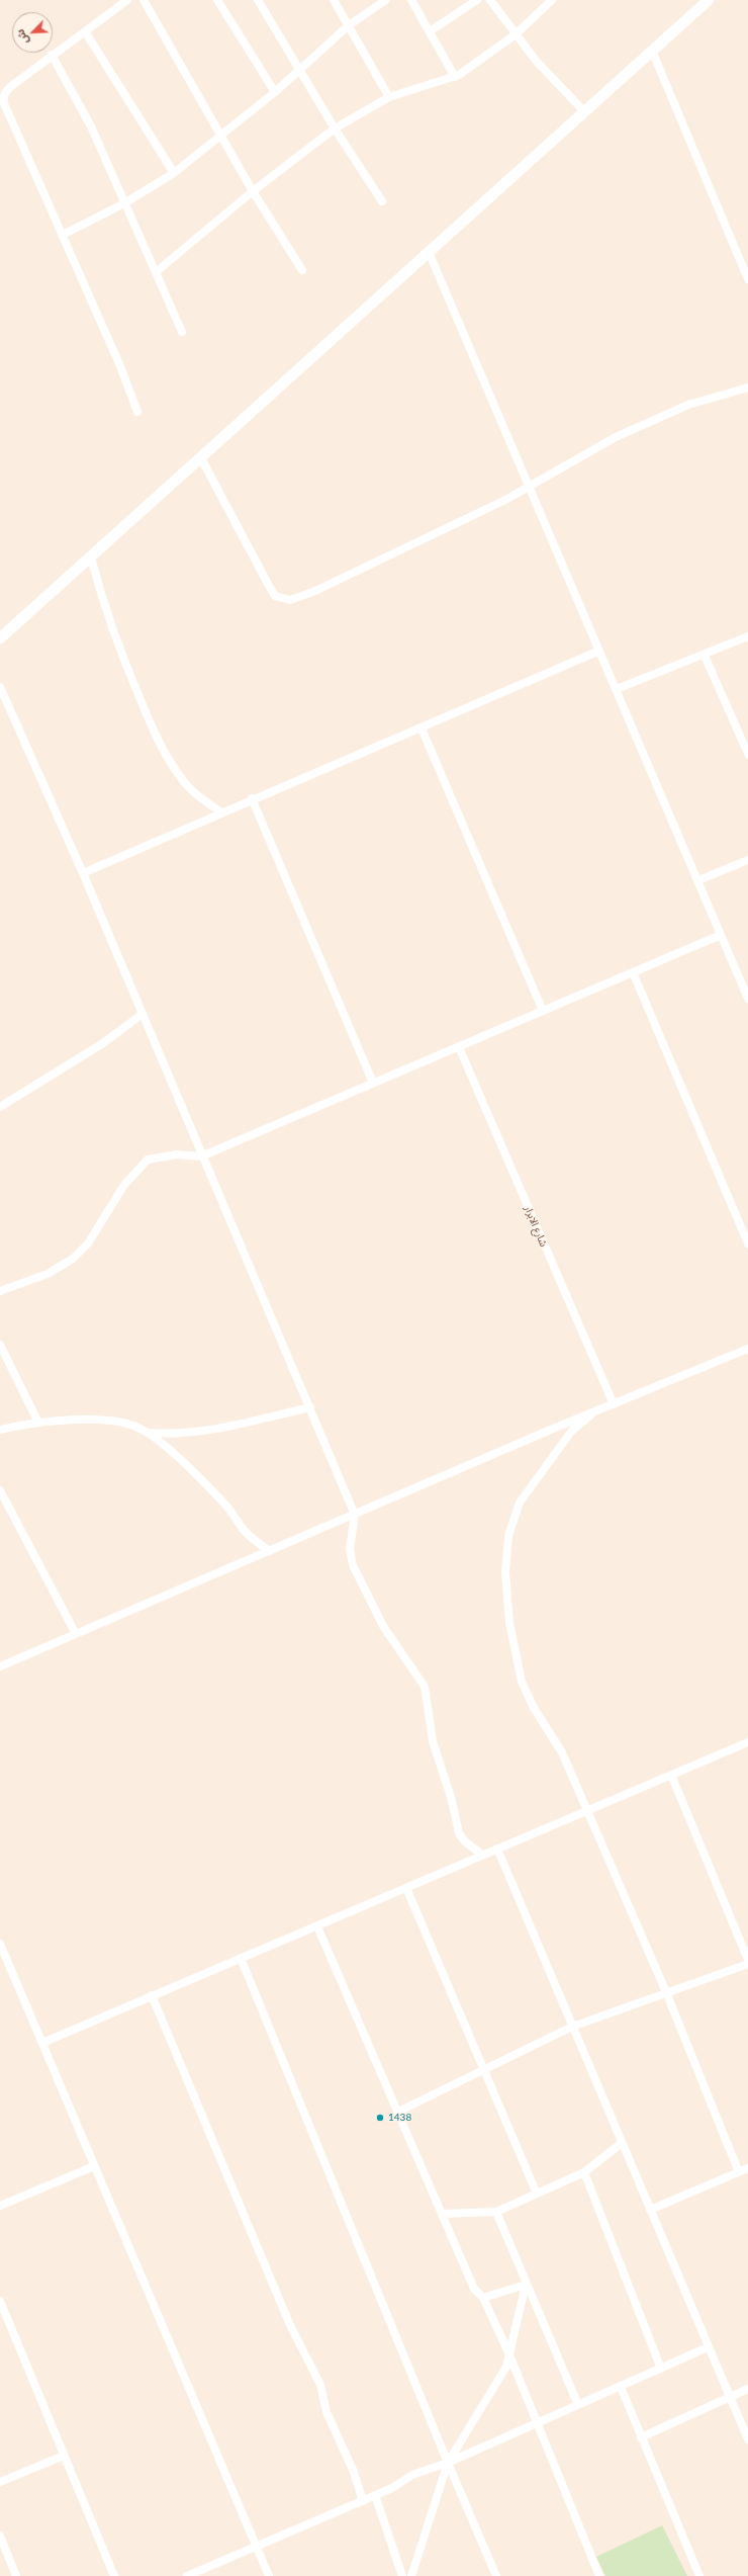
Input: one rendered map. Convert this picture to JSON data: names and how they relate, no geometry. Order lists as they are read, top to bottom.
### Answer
{
  "streets": {
    "street": ["شارع الابرار"]
  },
  "places": ["1438"],
  "north": "bottom left"
}
